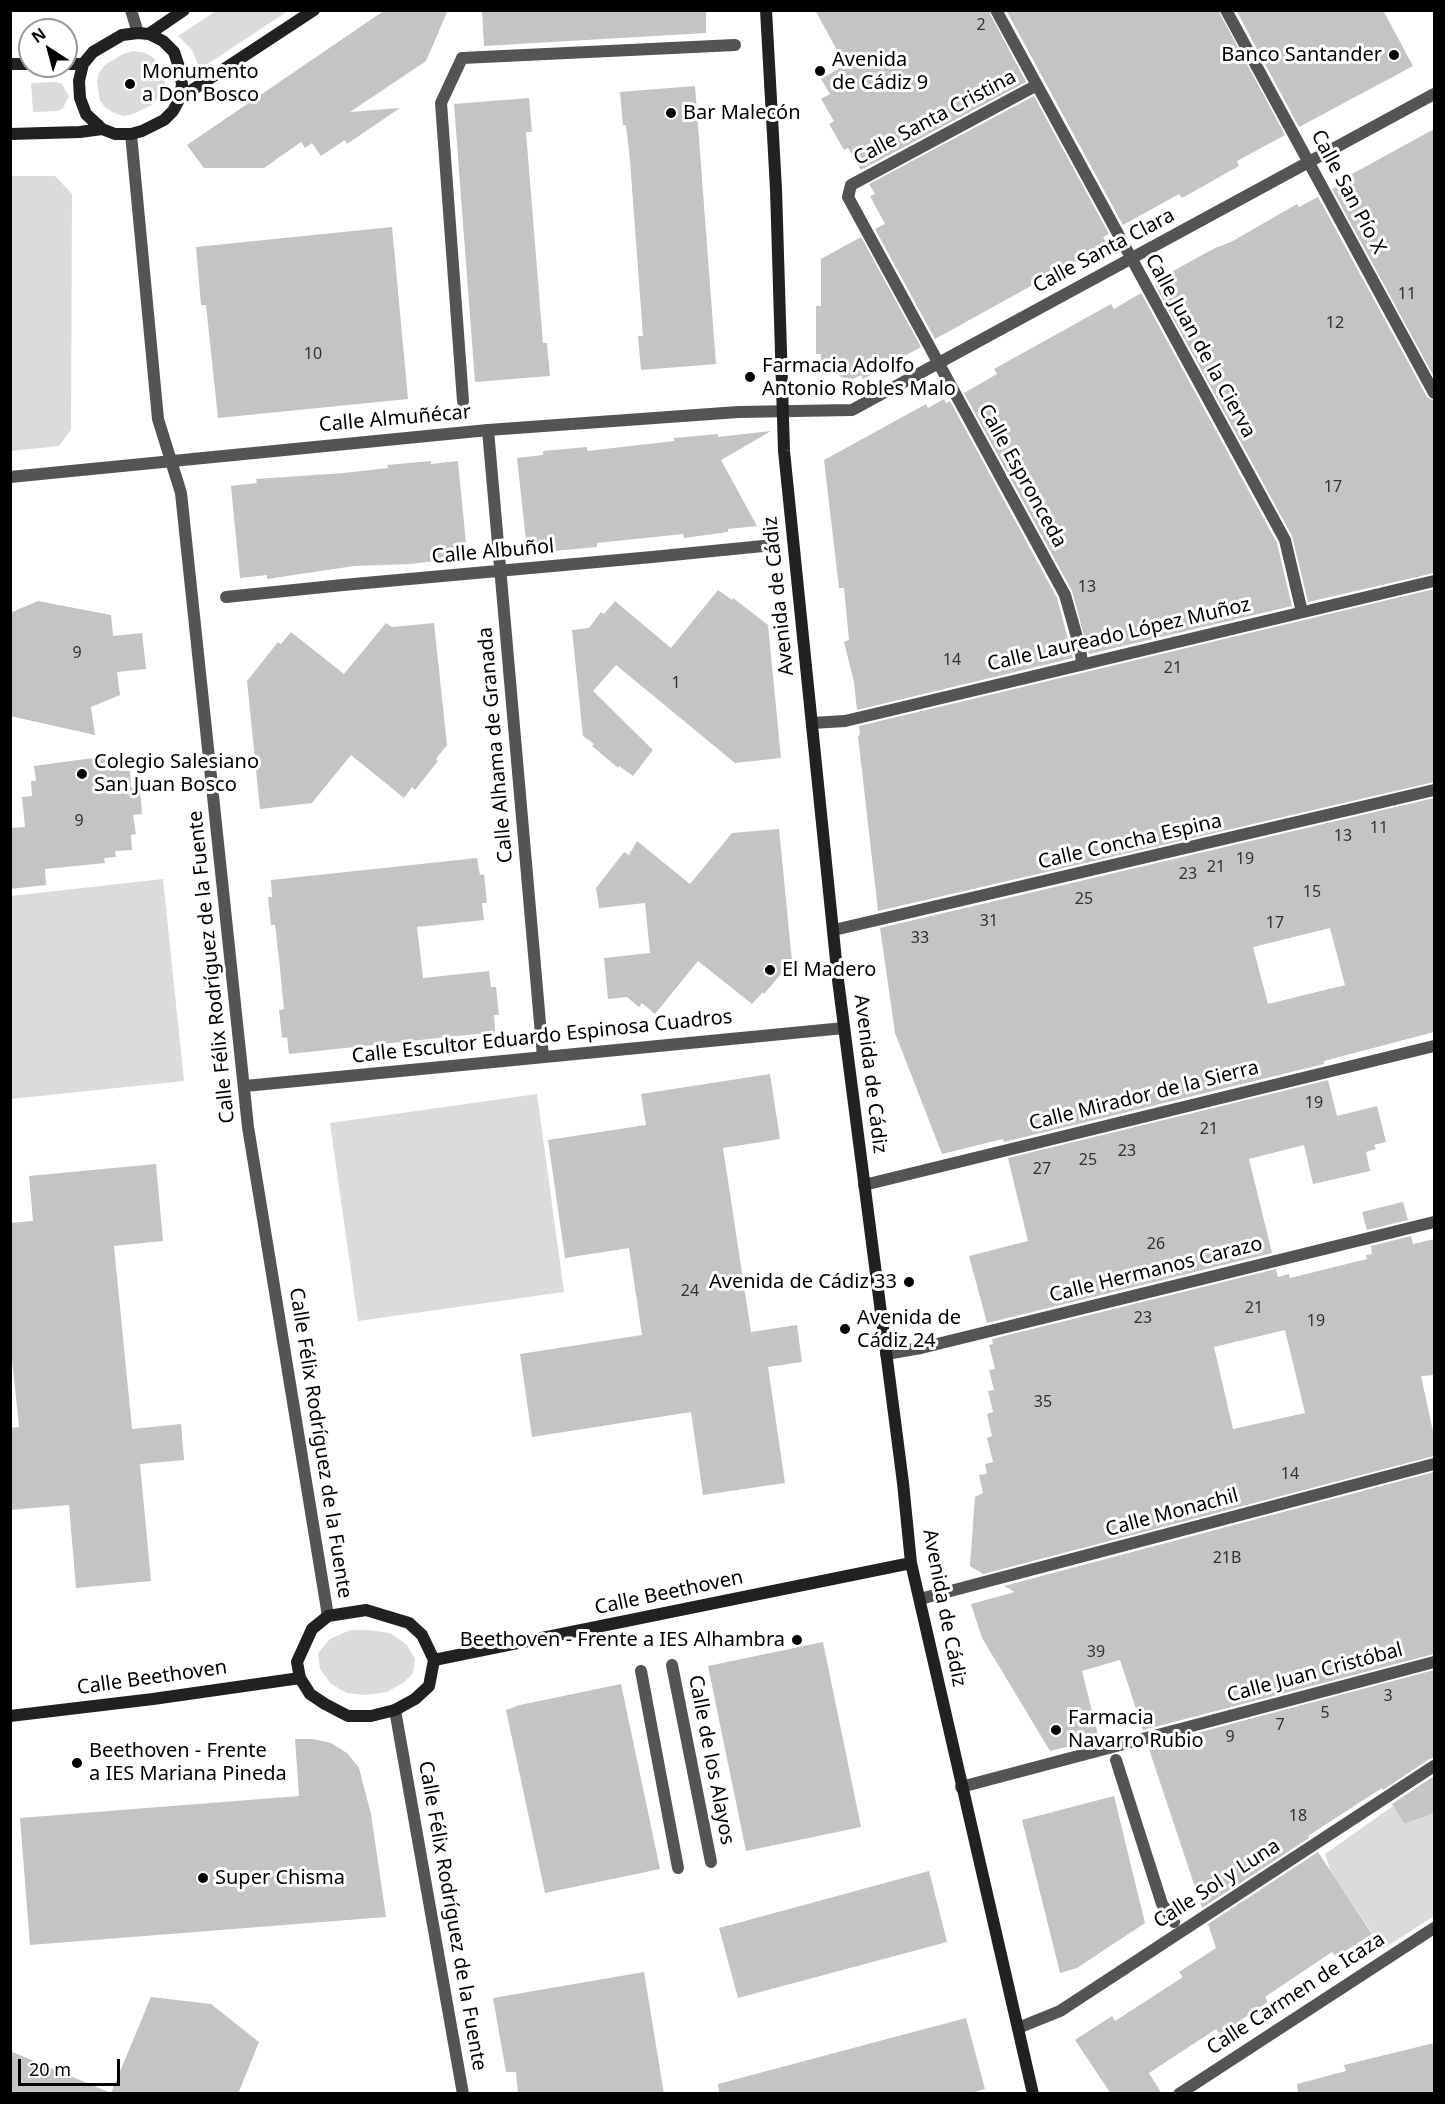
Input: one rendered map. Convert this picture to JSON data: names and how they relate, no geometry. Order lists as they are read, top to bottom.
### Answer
{
  "streets": {
    "main road": ["Avenida de Cádiz", "Calle Beethoven"],
    "street": [
      "Calle Santa Cristina",
      "Calle San Pío X",
      "Calle Santa Clara",
      "Calle Juan de la Cierva",
      "Calle Almuñécar",
      "Calle Espronceda",
      "Calle Albuñol",
      "Calle Laureado López Muñoz",
      "Calle Alhama de Granada",
      "Calle Concha Espina",
      "Calle Félix Rodríguez de la Fuente",
      "Calle Escultor Eduardo Espinosa Cuadros",
      "Calle Mirador de la Sierra",
      "Calle Hermanos Carazo",
      "Calle Monachil",
      "Calle Juan Cristóbal",
      "Calle de los Alayos",
      "Calle Sol y Luna",
      "Calle Carmen de Icaza"
    ]
  },
  "crossings": [
    ["Calle Santa Cristina", "Calle Juan de la Cierva"],
    ["Calle Santa Cristina", "Calle Espronceda"],
    ["Calle San Pío X", "Calle Santa Clara"],
    ["Calle Santa Clara", "Calle Juan de la Cierva"],
    ["Calle Santa Clara", "Calle Almuñécar"],
    ["Calle Santa Clara", "Calle Espronceda"],
    ["Calle Santa Clara", "Avenida de Cádiz"],
    ["Calle Juan de la Cierva", "Calle Laureado López Muñoz"],
    ["Calle Almuñécar", "Avenida de Cádiz"],
    ["Calle Almuñécar", "Calle Alhama de Granada"],
    ["Calle Almuñécar", "Calle Félix Rodríguez de la Fuente"],
    ["Calle Espronceda", "Calle Laureado López Muñoz"],
    ["Calle Albuñol", "Calle Alhama de Granada"],
    ["Avenida de Cádiz", "Calle Laureado López Muñoz"],
    ["Avenida de Cádiz", "Calle Concha Espina"],
    ["Avenida de Cádiz", "Calle Escultor Eduardo Espinosa Cuadros"],
    ["Avenida de Cádiz", "Calle Mirador de la Sierra"],
    ["Avenida de Cádiz", "Calle Hermanos Carazo"],
    ["Avenida de Cádiz", "Calle Monachil"],
    ["Avenida de Cádiz", "Calle Beethoven"],
    ["Avenida de Cádiz", "Calle Juan Cristóbal"],
    ["Avenida de Cádiz", "Calle Sol y Luna"],
    ["Calle Alhama de Granada", "Calle Escultor Eduardo Espinosa Cuadros"],
    ["Calle Félix Rodríguez de la Fuente", "Calle Escultor Eduardo Espinosa Cuadros"],
    ["Calle Félix Rodríguez de la Fuente", "Calle Beethoven"]
  ],
  "places": [
    "Banco Santander",
    "Avenida de Cádiz 9",
    "Monumento a Don Bosco",
    "Bar Malecón",
    "Farmacia Adolfo Antonio Robles Malo",
    "Colegio Salesiano San Juan Bosco",
    "El Madero",
    "Avenida de Cádiz 33",
    "Avenida de Cádiz 24",
    "Beethoven - Frente a IES Alhambra",
    "Farmacia Navarro Rubio",
    "Beethoven - Frente a IES Mariana Pineda",
    "Super Chisma"
  ],
  "house_numbers": [
    "2",
    "11",
    "12",
    "10",
    "17",
    "13",
    "9",
    "14",
    "21",
    "1",
    "9",
    "11",
    "13",
    "19",
    "21",
    "23",
    "15",
    "25",
    "31",
    "17",
    "33",
    "19",
    "21",
    "23",
    "25",
    "27",
    "26",
    "24",
    "21",
    "23",
    "19",
    "35",
    "14",
    "21B",
    "39",
    "3",
    "5",
    "7",
    "9",
    "18"
  ],
  "scale_bar": "20 m",
  "north": "top left"
}
